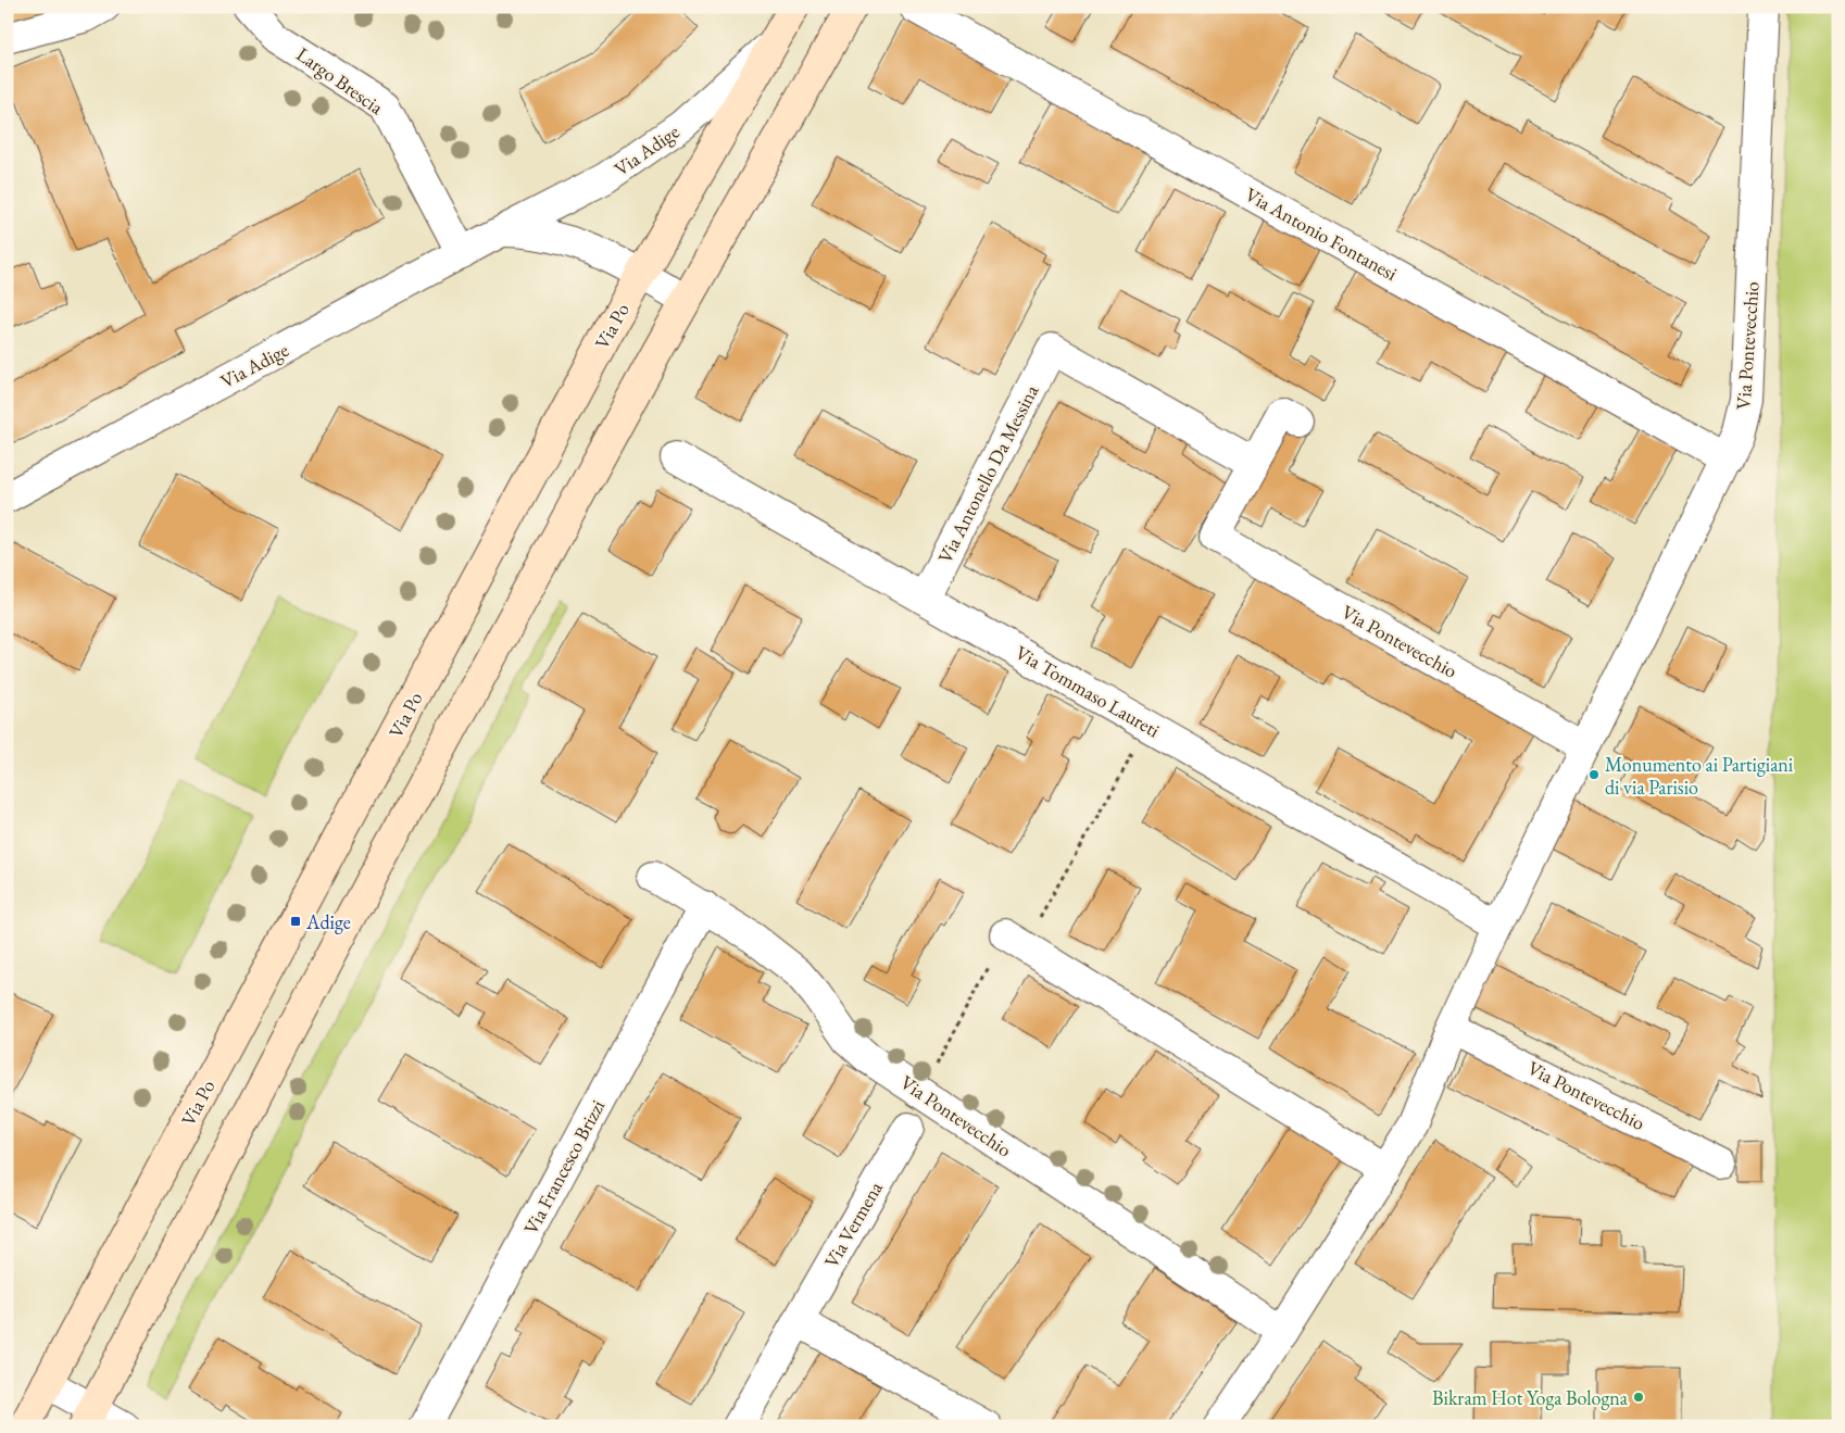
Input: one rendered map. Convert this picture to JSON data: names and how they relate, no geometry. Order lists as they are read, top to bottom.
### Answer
{
  "streets": {
    "main road": ["Via Po"],
    "street": [
      "Largo Brescia",
      "Via Adige",
      "Via Antonio Fontanesi",
      "Via Pontevecchio",
      "Via Antonello Da Messina",
      "Via Tommaso Laureti",
      "Via Francesco Brizzi",
      "Via Vermena"
    ]
  },
  "crossings": [
    ["Largo Brescia", "Via Adige"],
    ["Via Adige", "Via Po"],
    ["Via Antonio Fontanesi", "Via Pontevecchio"],
    ["Via Pontevecchio", "Via Antonello Da Messina"],
    ["Via Pontevecchio", "Via Tommaso Laureti"],
    ["Via Pontevecchio", "Via Francesco Brizzi"],
    ["Via Antonello Da Messina", "Via Tommaso Laureti"]
  ],
  "places": {
    "other": ["Monumento ai Partigiani di via Parisio", "Bikram Hot Yoga Bologna"],
    "transit": ["Adige"]
  }
}
